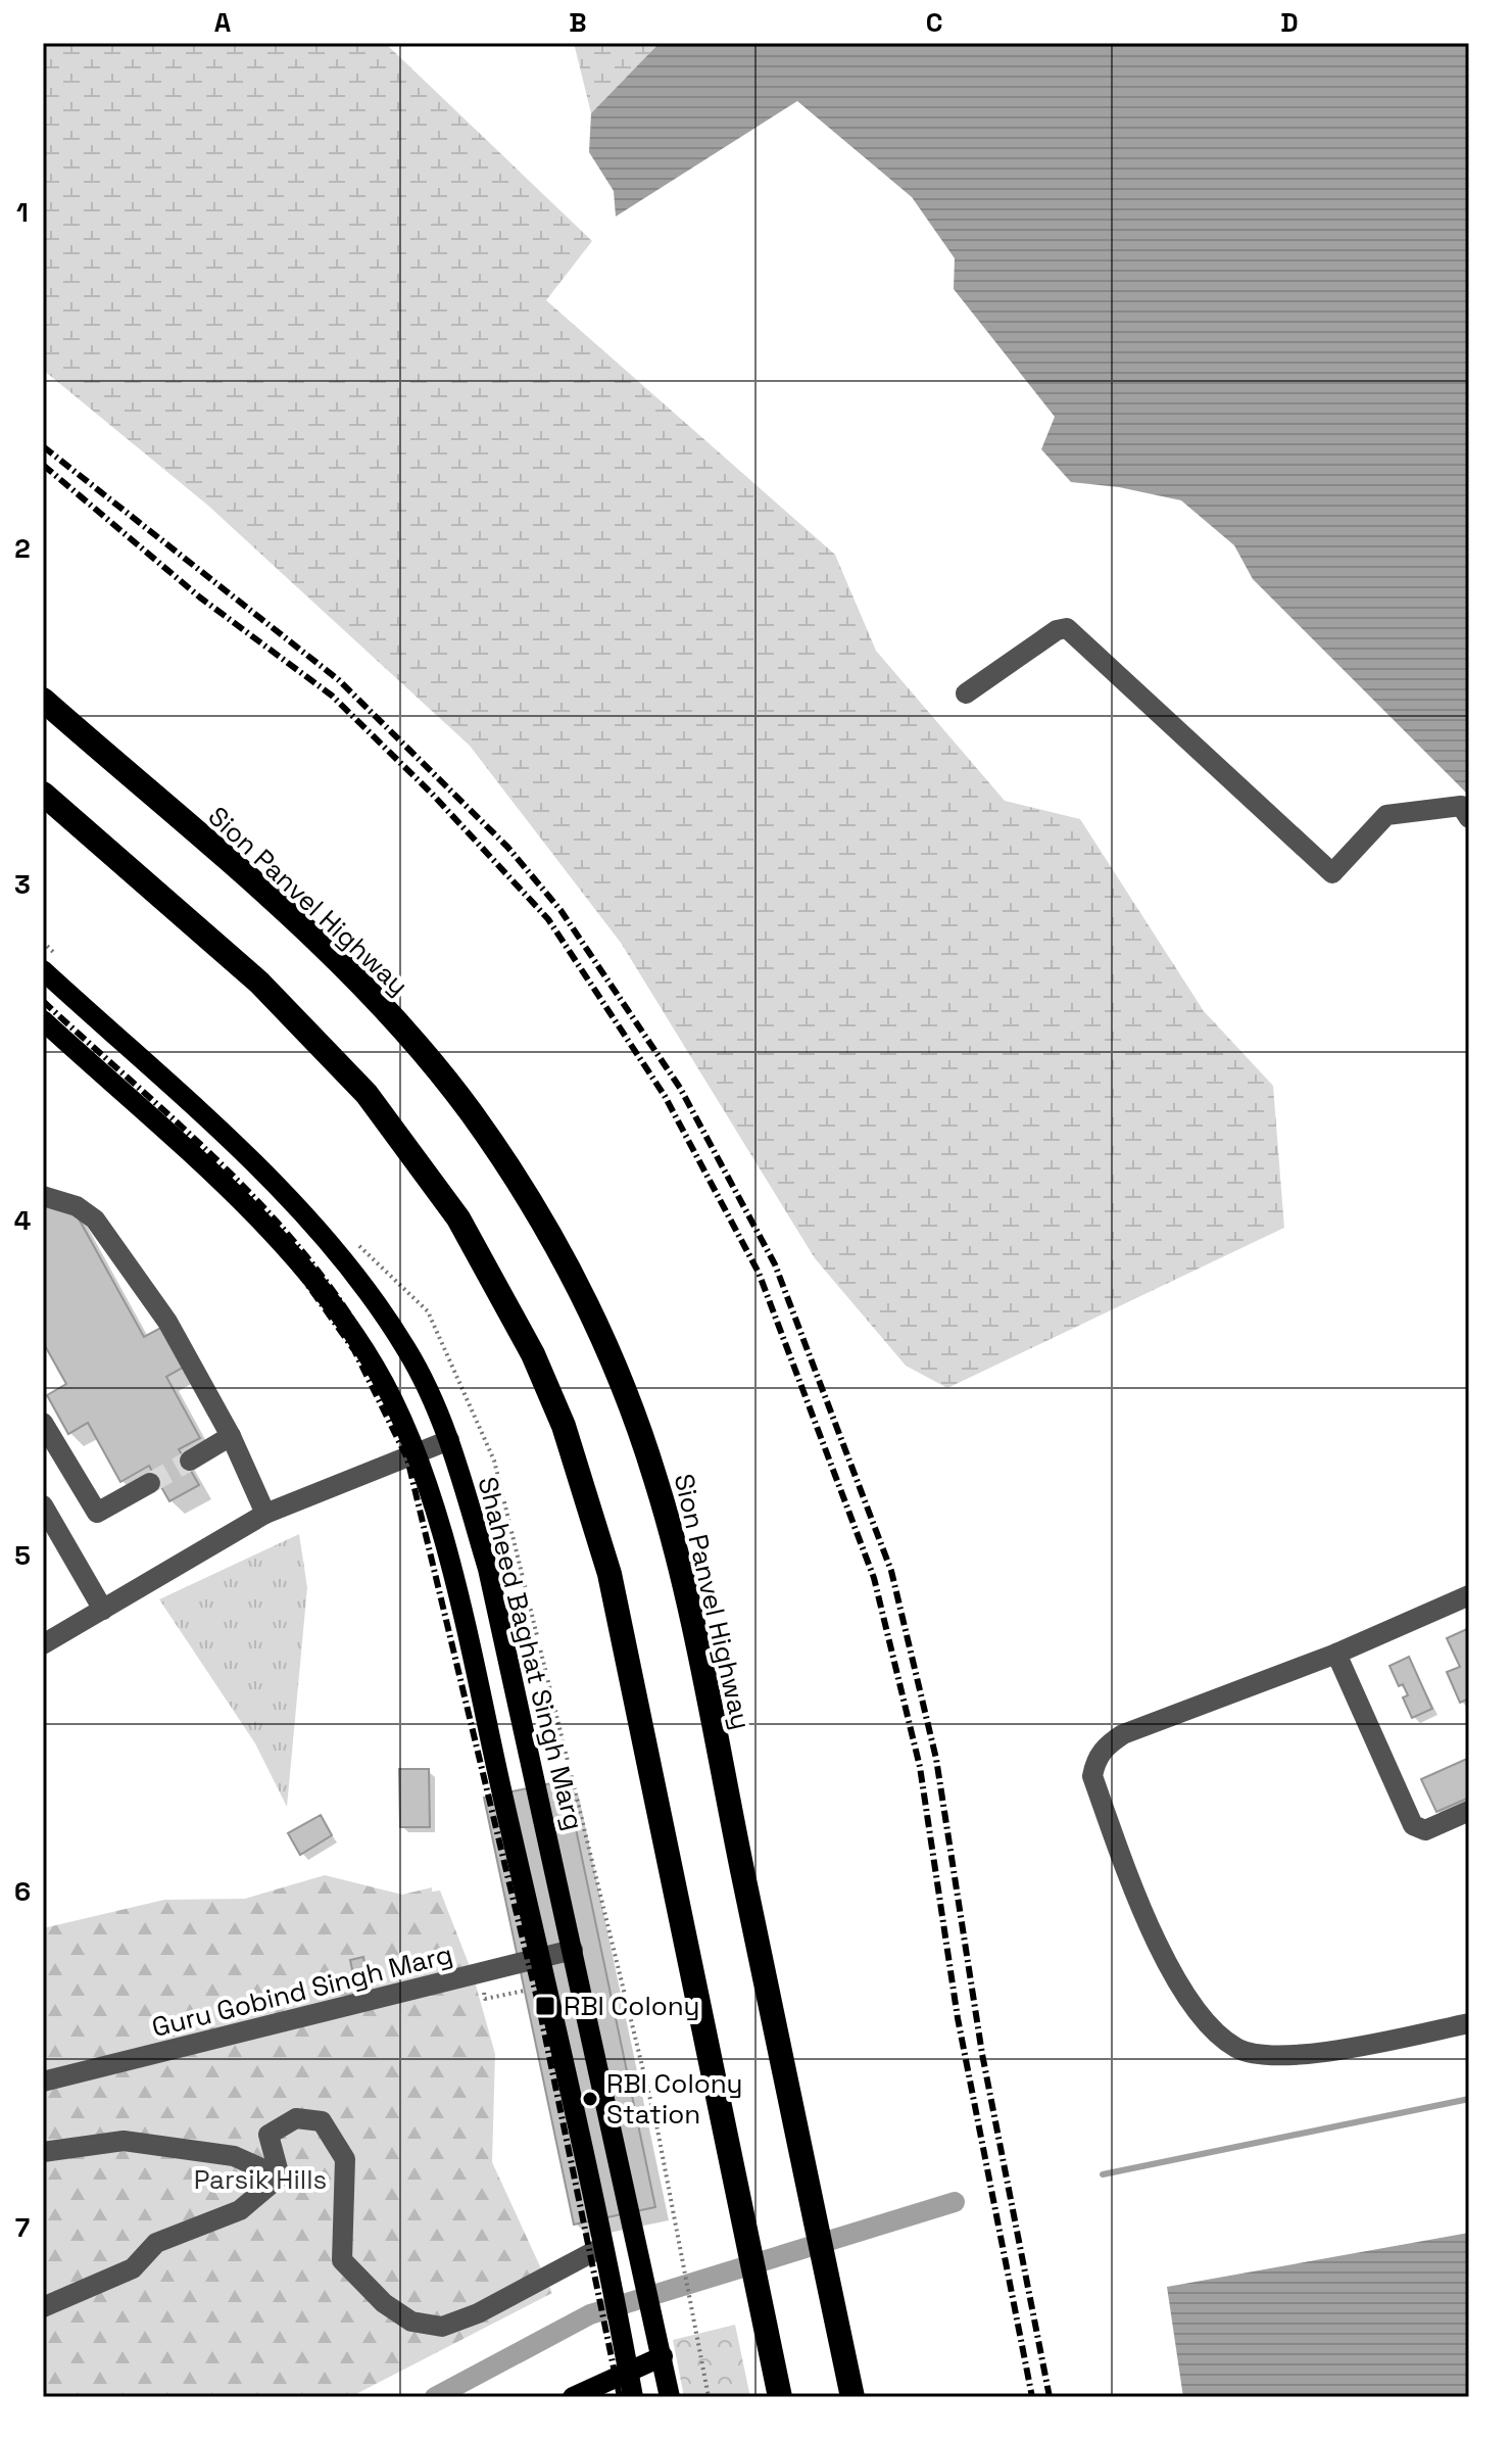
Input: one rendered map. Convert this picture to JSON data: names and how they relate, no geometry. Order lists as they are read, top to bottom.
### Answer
{
  "streets": {
    "highway": ["Sion Panvel Highway"],
    "main road": ["Shaheed Baghat Singh Marg"],
    "street": ["Guru Gobind Singh Marg"]
  },
  "crossings": [
    ["Shaheed Baghat Singh Marg", "Guru Gobind Singh Marg"]
  ],
  "parks": ["Parsik Hills"],
  "places": {
    "transit": ["RBI Colony"],
    "other": ["RBI Colony Station"]
  },
  "grid": {
    "columns": [
      "A",
      "B",
      "C",
      "D"
    ],
    "rows": [
      "1",
      "2",
      "3",
      "4",
      "5",
      "6",
      "7"
    ]
  }
}
